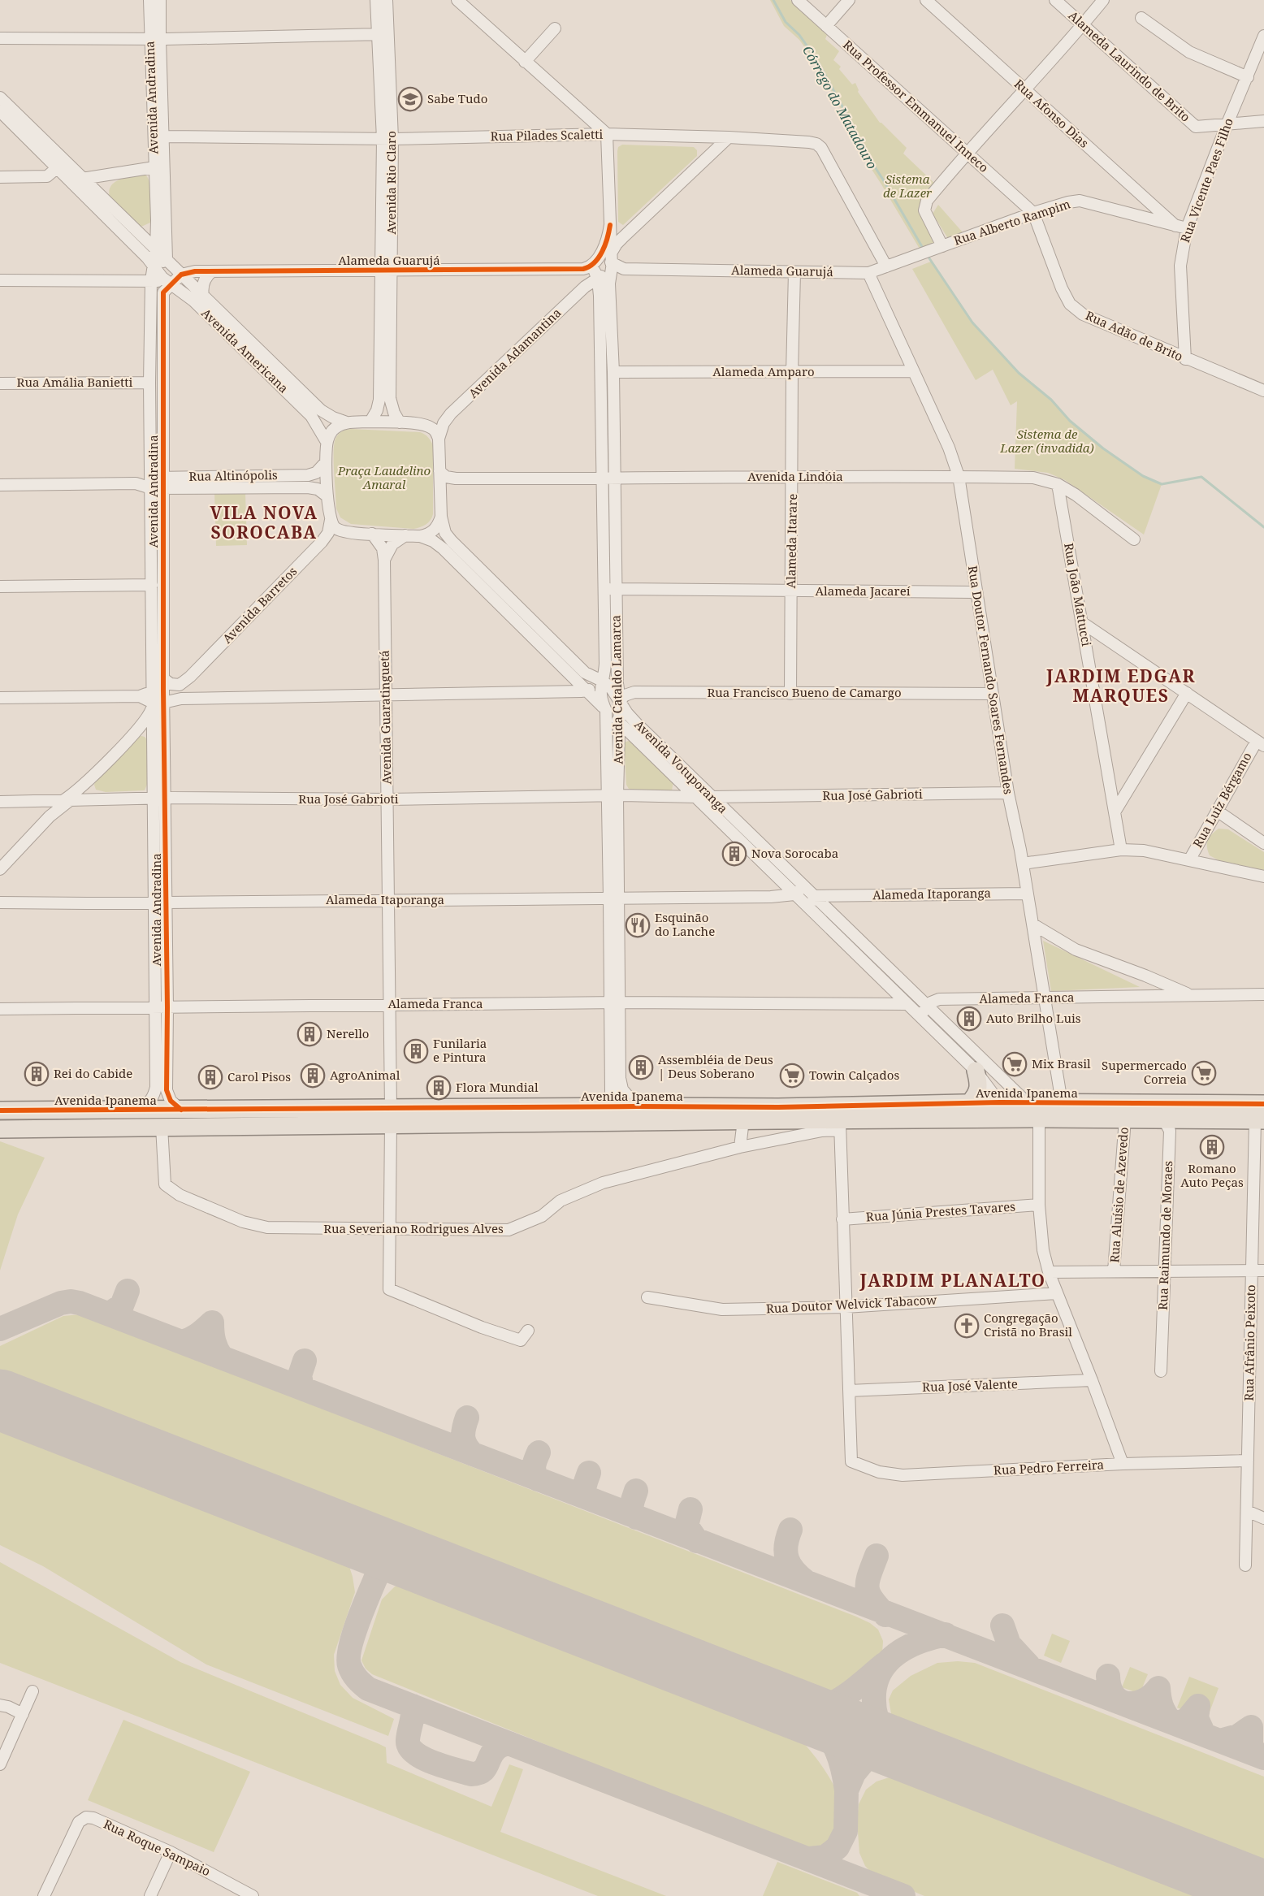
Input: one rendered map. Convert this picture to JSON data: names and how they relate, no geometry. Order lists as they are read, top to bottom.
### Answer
{
  "streets": {
    "main road": ["Avenida Ipanema"],
    "street": [
      "Alameda Laurindo de Brito",
      "Avenida Andradina",
      "Rua Professor Emmanuel Inneco",
      "Rua Afonso Dias",
      "Rua Pilades Scaletti",
      "Rua Vicente Paes Filho",
      "Avenida Rio Claro",
      "Rua Alberto Rampim",
      "Alameda Guarujá",
      "Rua Adão de Brito",
      "Avenida Americana",
      "Avenida Adamantina",
      "Alameda Amparo",
      "Rua Amália Banietti",
      "Rua Altinópolis",
      "Avenida Lindóia",
      "Alameda Itarare",
      "Alameda Jacareí",
      "Rua João Mattucci",
      "Avenida Barretos",
      "Rua Doutor Fernando Soares Fernandes",
      "Avenida Cataldo Lamarca",
      "Rua Francisco Bueno de Camargo",
      "Avenida Guaratinguetá",
      "Avenida Votuporanga",
      "Rua José Gabrioti",
      "Rua Luiz Bérgamo",
      "Alameda Itaporanga",
      "Alameda Franca",
      "Rua Aluísio de Azevedo",
      "Rua Júnia Prestes Tavares",
      "Rua Severiano Rodrigues Alves",
      "Rua Raimundo de Moraes",
      "Rua Doutor Welvick Tabacow",
      "Rua Afrânio Peixoto",
      "Rua José Valente",
      "Rua Pedro Ferreira",
      "Rua Roque Sampaio"
    ]
  },
  "crossings": [
    ["Alameda Laurindo de Brito", "Rua Vicente Paes Filho"],
    ["Avenida Andradina", "Rua Pilades Scaletti"],
    ["Avenida Andradina", "Avenida Americana"],
    ["Avenida Andradina", "Rua Amália Banietti"],
    ["Avenida Andradina", "Rua Altinópolis"],
    ["Avenida Andradina", "Avenida Barretos"],
    ["Avenida Andradina", "Rua José Gabrioti"],
    ["Avenida Andradina", "Alameda Itaporanga"],
    ["Avenida Andradina", "Alameda Franca"],
    ["Avenida Andradina", "Avenida Ipanema"],
    ["Rua Professor Emmanuel Inneco", "Rua Alberto Rampim"],
    ["Rua Professor Emmanuel Inneco", "Rua Adão de Brito"],
    ["Rua Afonso Dias", "Rua Vicente Paes Filho"],
    ["Rua Afonso Dias", "Rua Alberto Rampim"],
    ["Rua Pilades Scaletti", "Avenida Rio Claro"],
    ["Rua Pilades Scaletti", "Rua Alberto Rampim"],
    ["Rua Pilades Scaletti", "Alameda Guarujá"],
    ["Rua Pilades Scaletti", "Rua Doutor Fernando Soares Fernandes"],
    ["Rua Pilades Scaletti", "Avenida Cataldo Lamarca"],
    ["Rua Vicente Paes Filho", "Rua Alberto Rampim"],
    ["Rua Vicente Paes Filho", "Rua Adão de Brito"],
    ["Avenida Rio Claro", "Alameda Guarujá"],
    ["Avenida Rio Claro", "Avenida Americana"],
    ["Avenida Rio Claro", "Avenida Adamantina"],
    ["Avenida Rio Claro", "Rua Altinópolis"],
    ["Avenida Rio Claro", "Avenida Lindóia"],
    ["Avenida Rio Claro", "Avenida Barretos"],
    ["Avenida Rio Claro", "Avenida Guaratinguetá"],
    ["Avenida Rio Claro", "Avenida Votuporanga"],
    ["Rua Alberto Rampim", "Alameda Guarujá"],
    ["Rua Alberto Rampim", "Rua Adão de Brito"],
    ["Rua Alberto Rampim", "Rua Doutor Fernando Soares Fernandes"],
    ["Alameda Guarujá", "Avenida Americana"],
    ["Alameda Guarujá", "Avenida Adamantina"],
    ["Alameda Guarujá", "Alameda Itarare"],
    ["Alameda Guarujá", "Rua Doutor Fernando Soares Fernandes"],
    ["Alameda Guarujá", "Avenida Cataldo Lamarca"],
    ["Avenida Americana", "Avenida Adamantina"],
    ["Avenida Americana", "Rua Altinópolis"],
    ["Avenida Americana", "Avenida Lindóia"],
    ["Avenida Americana", "Avenida Barretos"],
    ["Avenida Americana", "Avenida Guaratinguetá"],
    ["Avenida Americana", "Avenida Votuporanga"],
    ["Avenida Adamantina", "Rua Altinópolis"],
    ["Avenida Adamantina", "Avenida Lindóia"],
    ["Avenida Adamantina", "Avenida Barretos"],
    ["Avenida Adamantina", "Avenida Cataldo Lamarca"],
    ["Avenida Adamantina", "Avenida Guaratinguetá"],
    ["Avenida Adamantina", "Avenida Votuporanga"],
    ["Alameda Amparo", "Alameda Itarare"],
    ["Alameda Amparo", "Rua Doutor Fernando Soares Fernandes"],
    ["Alameda Amparo", "Avenida Cataldo Lamarca"],
    ["Rua Altinópolis", "Avenida Lindóia"],
    ["Rua Altinópolis", "Avenida Barretos"],
    ["Rua Altinópolis", "Avenida Guaratinguetá"],
    ["Rua Altinópolis", "Avenida Votuporanga"],
    ["Avenida Lindóia", "Alameda Itarare"],
    ["Avenida Lindóia", "Rua João Mattucci"],
    ["Avenida Lindóia", "Avenida Barretos"],
    ["Avenida Lindóia", "Rua Doutor Fernando Soares Fernandes"],
    ["Avenida Lindóia", "Avenida Cataldo Lamarca"],
    ["Avenida Lindóia", "Avenida Guaratinguetá"],
    ["Avenida Lindóia", "Avenida Votuporanga"],
    ["Alameda Itarare", "Alameda Jacareí"],
    ["Alameda Itarare", "Rua Francisco Bueno de Camargo"],
    ["Alameda Jacareí", "Rua Doutor Fernando Soares Fernandes"],
    ["Alameda Jacareí", "Avenida Cataldo Lamarca"],
    ["Avenida Barretos", "Avenida Guaratinguetá"],
    ["Avenida Barretos", "Avenida Votuporanga"],
    ["Rua Doutor Fernando Soares Fernandes", "Rua Francisco Bueno de Camargo"],
    ["Rua Doutor Fernando Soares Fernandes", "Rua José Gabrioti"],
    ["Rua Doutor Fernando Soares Fernandes", "Alameda Itaporanga"],
    ["Rua Doutor Fernando Soares Fernandes", "Alameda Franca"],
    ["Rua Doutor Fernando Soares Fernandes", "Avenida Ipanema"],
    ["Avenida Cataldo Lamarca", "Rua Francisco Bueno de Camargo"],
    ["Avenida Cataldo Lamarca", "Avenida Votuporanga"],
    ["Avenida Cataldo Lamarca", "Rua José Gabrioti"],
    ["Avenida Cataldo Lamarca", "Alameda Itaporanga"],
    ["Avenida Cataldo Lamarca", "Alameda Franca"],
    ["Avenida Cataldo Lamarca", "Avenida Ipanema"],
    ["Rua Francisco Bueno de Camargo", "Avenida Votuporanga"],
    ["Avenida Guaratinguetá", "Avenida Votuporanga"],
    ["Avenida Guaratinguetá", "Rua José Gabrioti"],
    ["Avenida Guaratinguetá", "Alameda Itaporanga"],
    ["Avenida Guaratinguetá", "Alameda Franca"],
    ["Avenida Guaratinguetá", "Avenida Ipanema"],
    ["Avenida Guaratinguetá", "Rua Severiano Rodrigues Alves"],
    ["Avenida Votuporanga", "Rua José Gabrioti"],
    ["Avenida Votuporanga", "Alameda Itaporanga"],
    ["Avenida Votuporanga", "Alameda Franca"],
    ["Avenida Votuporanga", "Avenida Ipanema"],
    ["Avenida Ipanema", "Rua Aluísio de Azevedo"],
    ["Avenida Ipanema", "Rua Severiano Rodrigues Alves"],
    ["Avenida Ipanema", "Rua Raimundo de Moraes"],
    ["Avenida Ipanema", "Rua Afrânio Peixoto"],
    ["Rua Afrânio Peixoto", "Rua Pedro Ferreira"],
    ["Rua José Valente", "Rua Pedro Ferreira"]
  ],
  "districts": ["VILA NOVA SOROCABA", "JARDIM EDGAR MARQUES", "JARDIM PLANALTO"],
  "water": ["Córrego do Matadouro"],
  "parks": ["Sistema de Lazer", "Sistema de Lazer (invadida)", "Praça Laudelino Amaral"],
  "places": {
    "school or university": ["Sabe Tudo"],
    "building": [
      "Nova Sorocaba",
      "Auto Brilho Luis",
      "Nerello",
      "Funilaria e Pintura",
      "Assembléia de Deus | Deus Soberano",
      "Rei do Cabide",
      "AgroAnimal",
      "Carol Pisos",
      "Flora Mundial",
      "Romano Auto Peças"
    ],
    "restaurant": ["Esquinão do Lanche"],
    "supermarket": ["Mix Brasil", "Supermercado Correia", "Towin Calçados"],
    "church": ["Congregação Cristã no Brasil"]
  }
}
